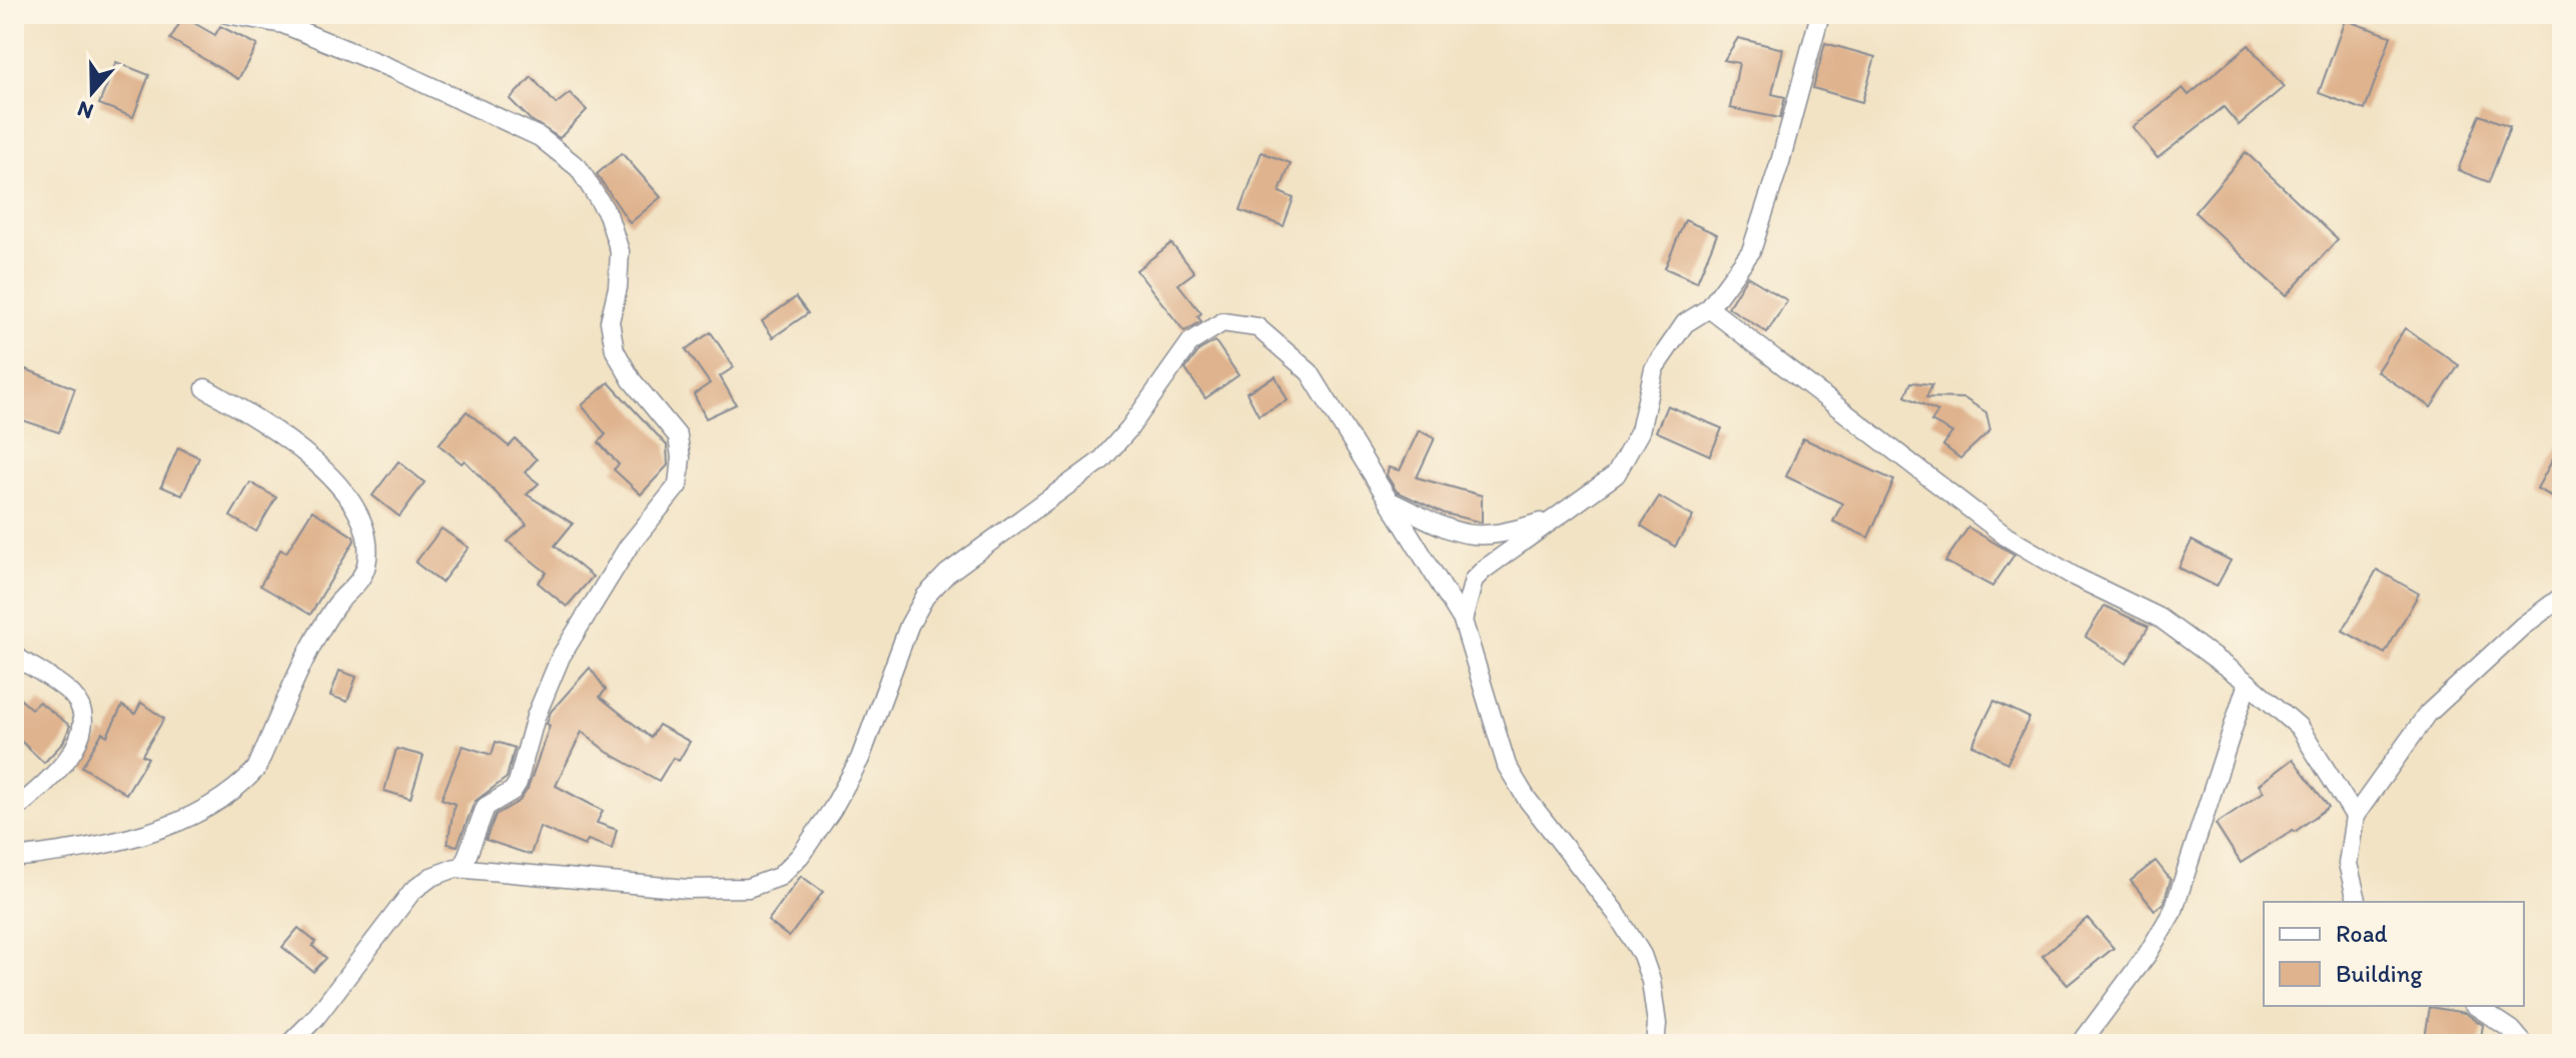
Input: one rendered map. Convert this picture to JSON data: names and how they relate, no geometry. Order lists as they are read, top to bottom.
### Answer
{
  "legend": ["Road", "Building"],
  "north": "bottom"
}
